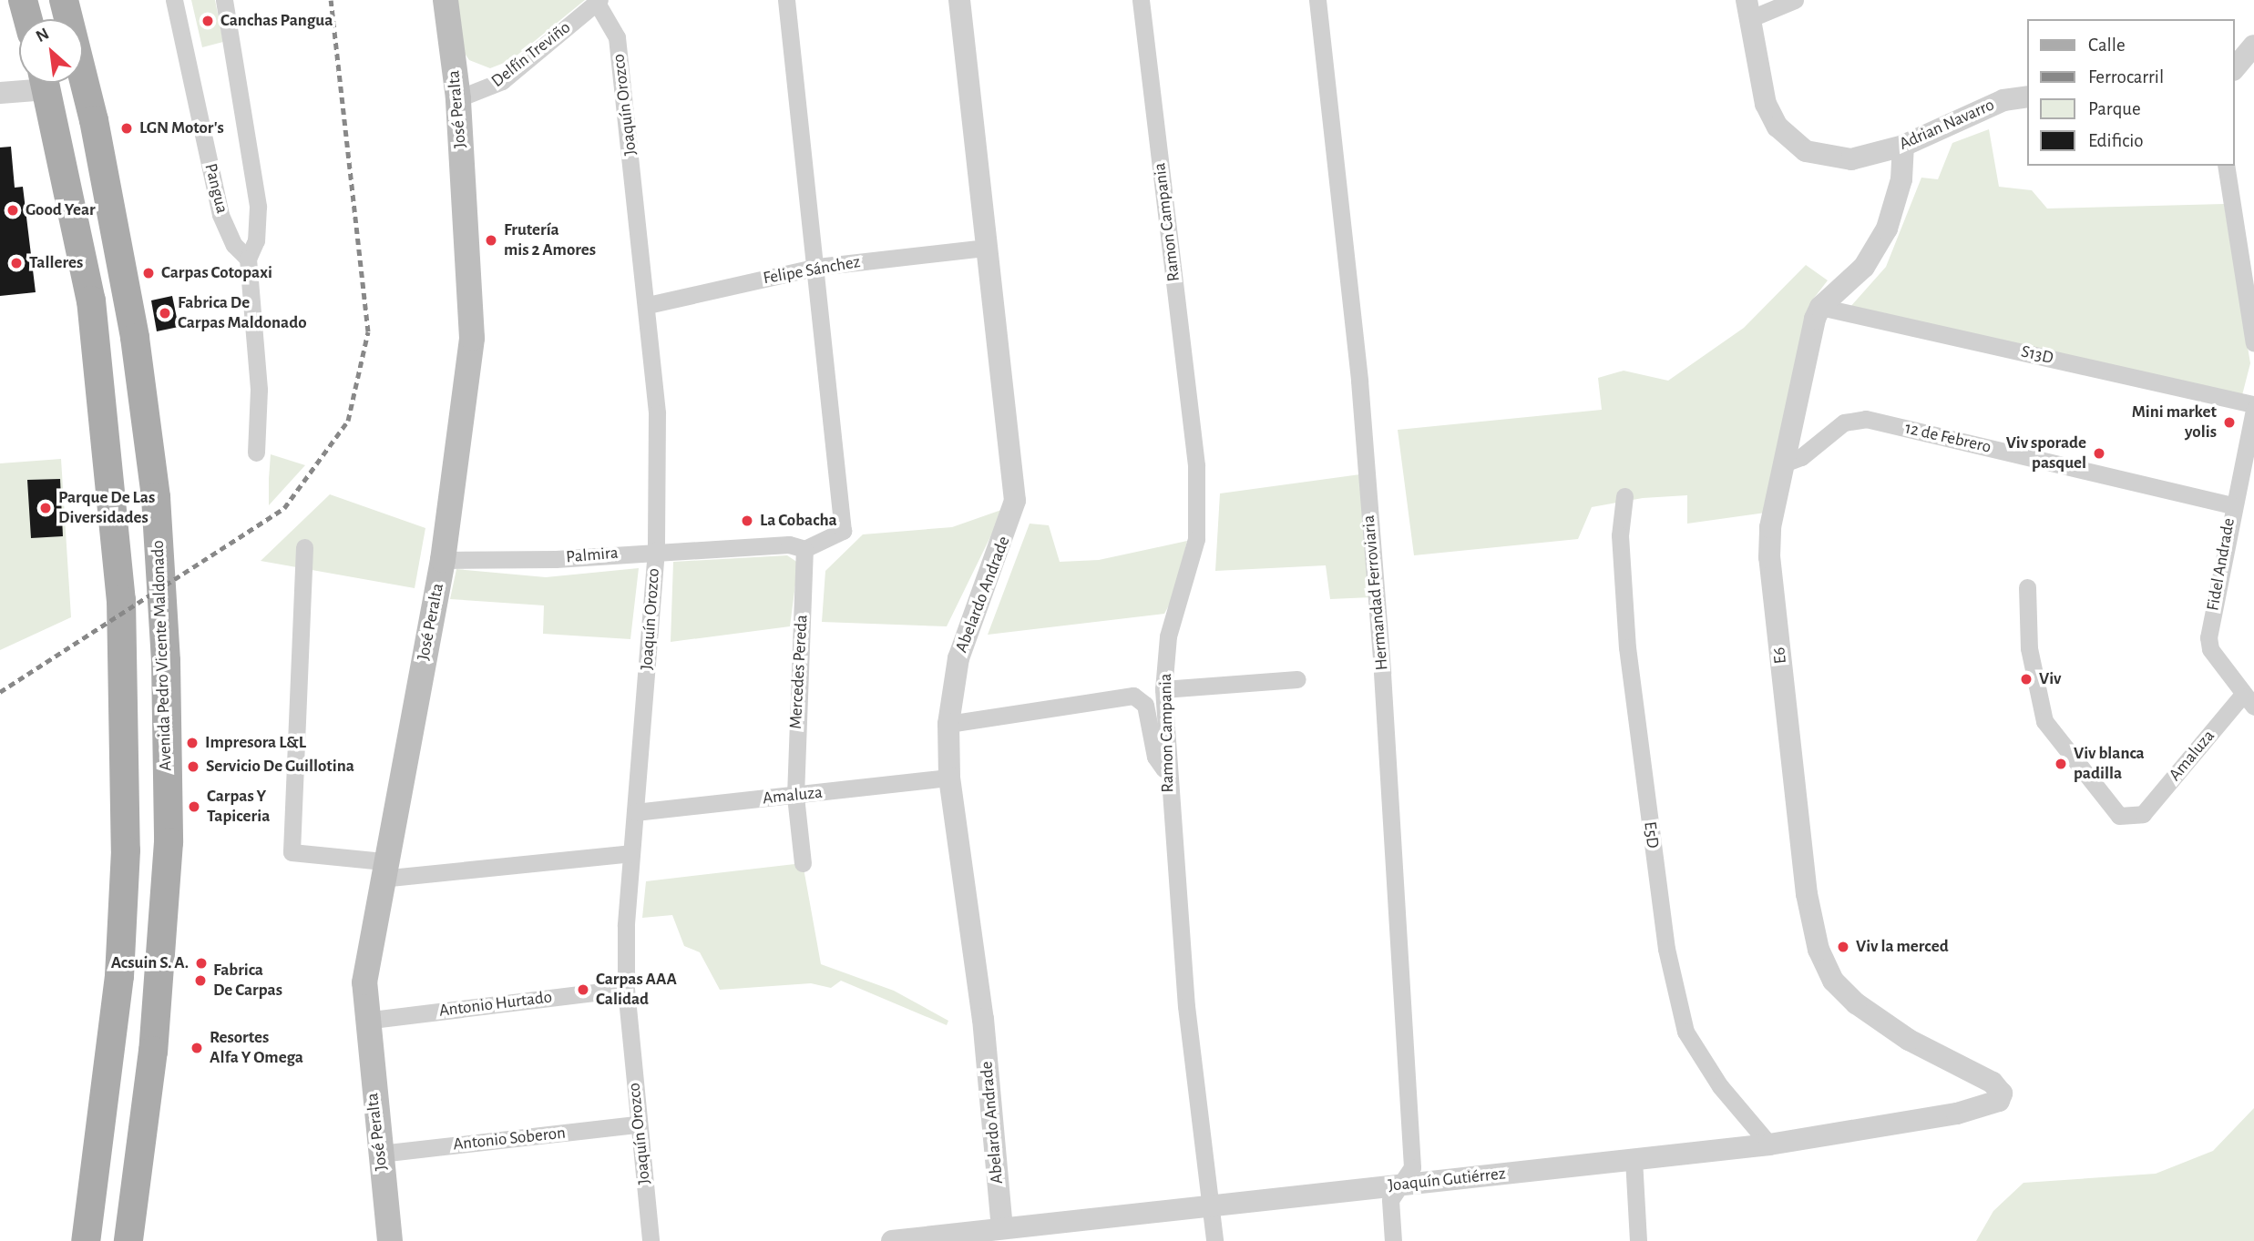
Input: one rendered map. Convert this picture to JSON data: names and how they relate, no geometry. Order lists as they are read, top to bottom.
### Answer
{
  "streets": {
    "main road": ["José Peralta", "Avenida Pedro Vicente Maldonado"],
    "street": [
      "Delfín Treviño",
      "Joaquín Orozco",
      "Adrian Navarro",
      "Pangua",
      "Ramon Campania",
      "Felipe Sánchez",
      "S13D",
      "12 de Febrero",
      "Palmira",
      "Fidel Andrade",
      "Hermandad Ferroviaria",
      "Abelardo Andrade",
      "E6",
      "Mercedes Pereda",
      "Amaluza",
      "E5D",
      "Antonio Hurtado",
      "Antonio Soberon",
      "Joaquín Gutiérrez"
    ]
  },
  "crossings": [
    ["Delfín Treviño", "Joaquín Orozco"],
    ["Delfín Treviño", "José Peralta"],
    ["Joaquín Orozco", "Felipe Sánchez"],
    ["Joaquín Orozco", "Palmira"],
    ["Joaquín Orozco", "Amaluza"],
    ["Joaquín Orozco", "Antonio Hurtado"],
    ["Joaquín Orozco", "Antonio Soberon"],
    ["José Peralta", "Palmira"],
    ["José Peralta", "Antonio Hurtado"],
    ["José Peralta", "Antonio Soberon"],
    ["Ramon Campania", "Joaquín Gutiérrez"],
    ["Felipe Sánchez", "Palmira"],
    ["S13D", "E6"],
    ["12 de Febrero", "Fidel Andrade"],
    ["12 de Febrero", "E6"],
    ["Palmira", "Mercedes Pereda"],
    ["Fidel Andrade", "Amaluza"],
    ["Hermandad Ferroviaria", "Joaquín Gutiérrez"],
    ["Abelardo Andrade", "Amaluza"],
    ["Abelardo Andrade", "Joaquín Gutiérrez"],
    ["E6", "Joaquín Gutiérrez"],
    ["Mercedes Pereda", "Amaluza"],
    ["E5D", "Joaquín Gutiérrez"]
  ],
  "places": [
    "Canchas Pangua",
    "LGN Motor's",
    "Good Year",
    "Frutería mis 2 Amores",
    "Talleres",
    "Carpas Cotopaxi",
    "Fabrica De Carpas Maldonado",
    "Mini market yolis",
    "Viv sporade pasquel",
    "Parque De Las Diversidades",
    "La Cobacha",
    "Viv",
    "Impresora L&L",
    "Viv blanca padilla",
    "Servicio De Guillotina",
    "Carpas Y Tapiceria",
    "Viv la merced",
    "Acsuin S. A.",
    "Fabrica De Carpas",
    "Carpas AAA Calidad",
    "Resortes Alfa Y Omega"
  ],
  "legend": [
    "Calle",
    "Ferrocarril",
    "Parque",
    "Edificio"
  ],
  "north": "top left"
}
